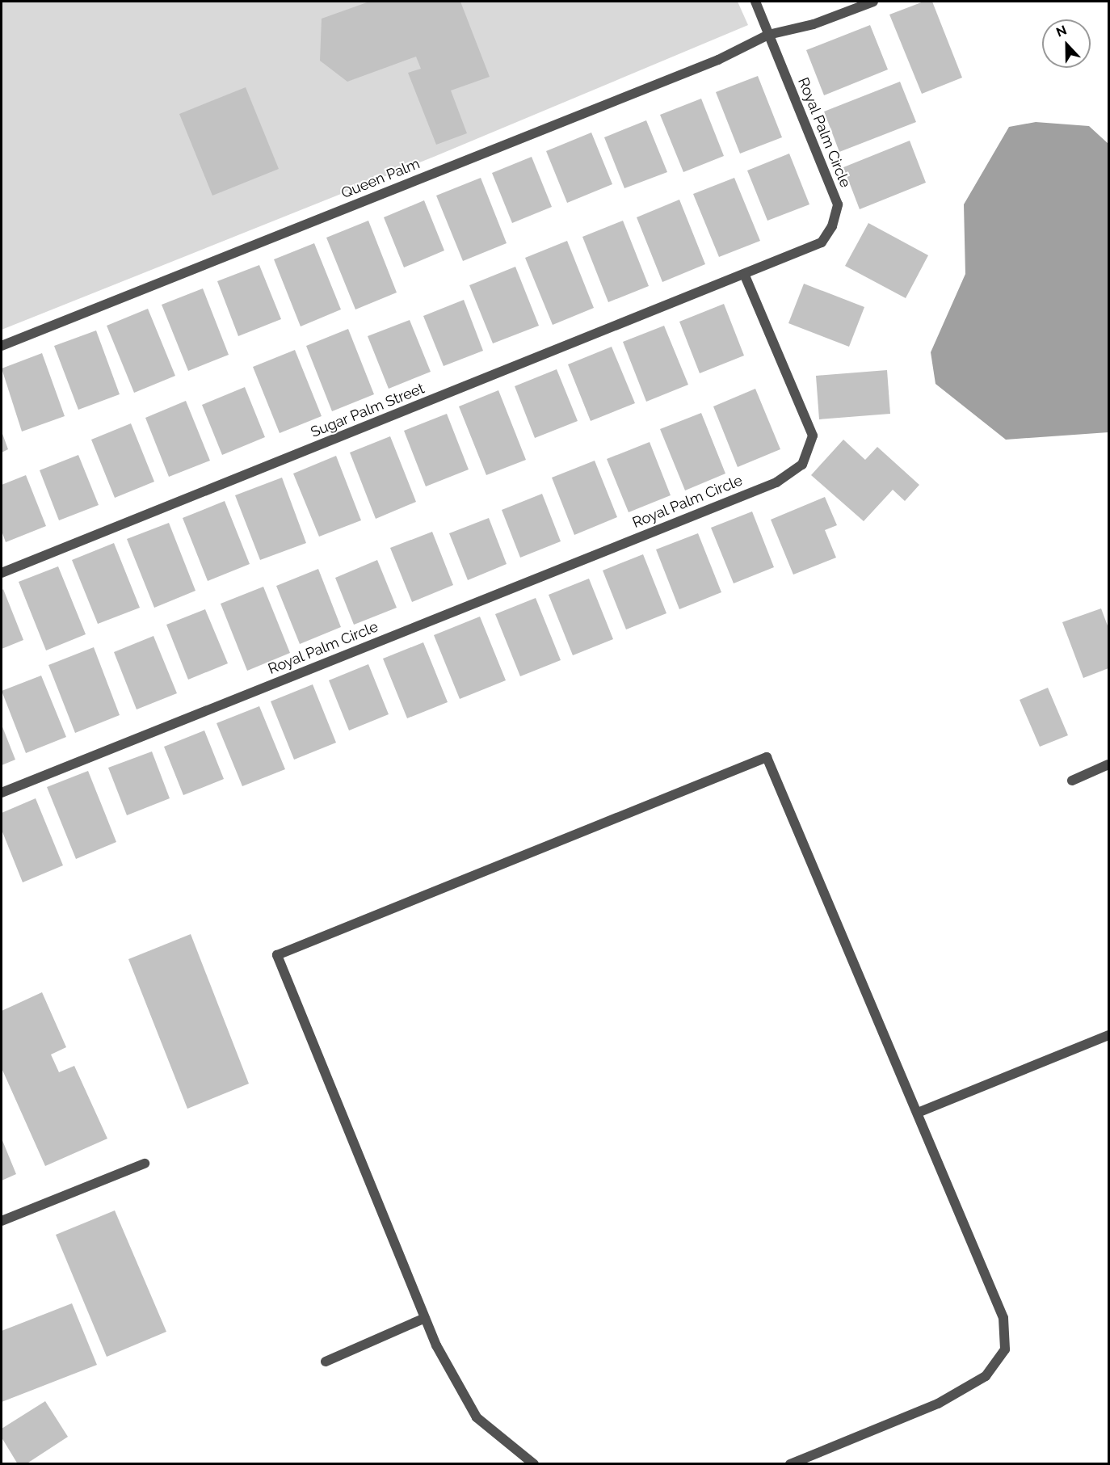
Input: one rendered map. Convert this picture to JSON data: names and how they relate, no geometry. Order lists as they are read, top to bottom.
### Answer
{
  "streets": {
    "street": ["Royal Palm Circle", "Queen Palm", "Sugar Palm Street"]
  },
  "crossings": [
    ["Royal Palm Circle", "Queen Palm"],
    ["Royal Palm Circle", "Sugar Palm Street"]
  ],
  "north": "top"
}
